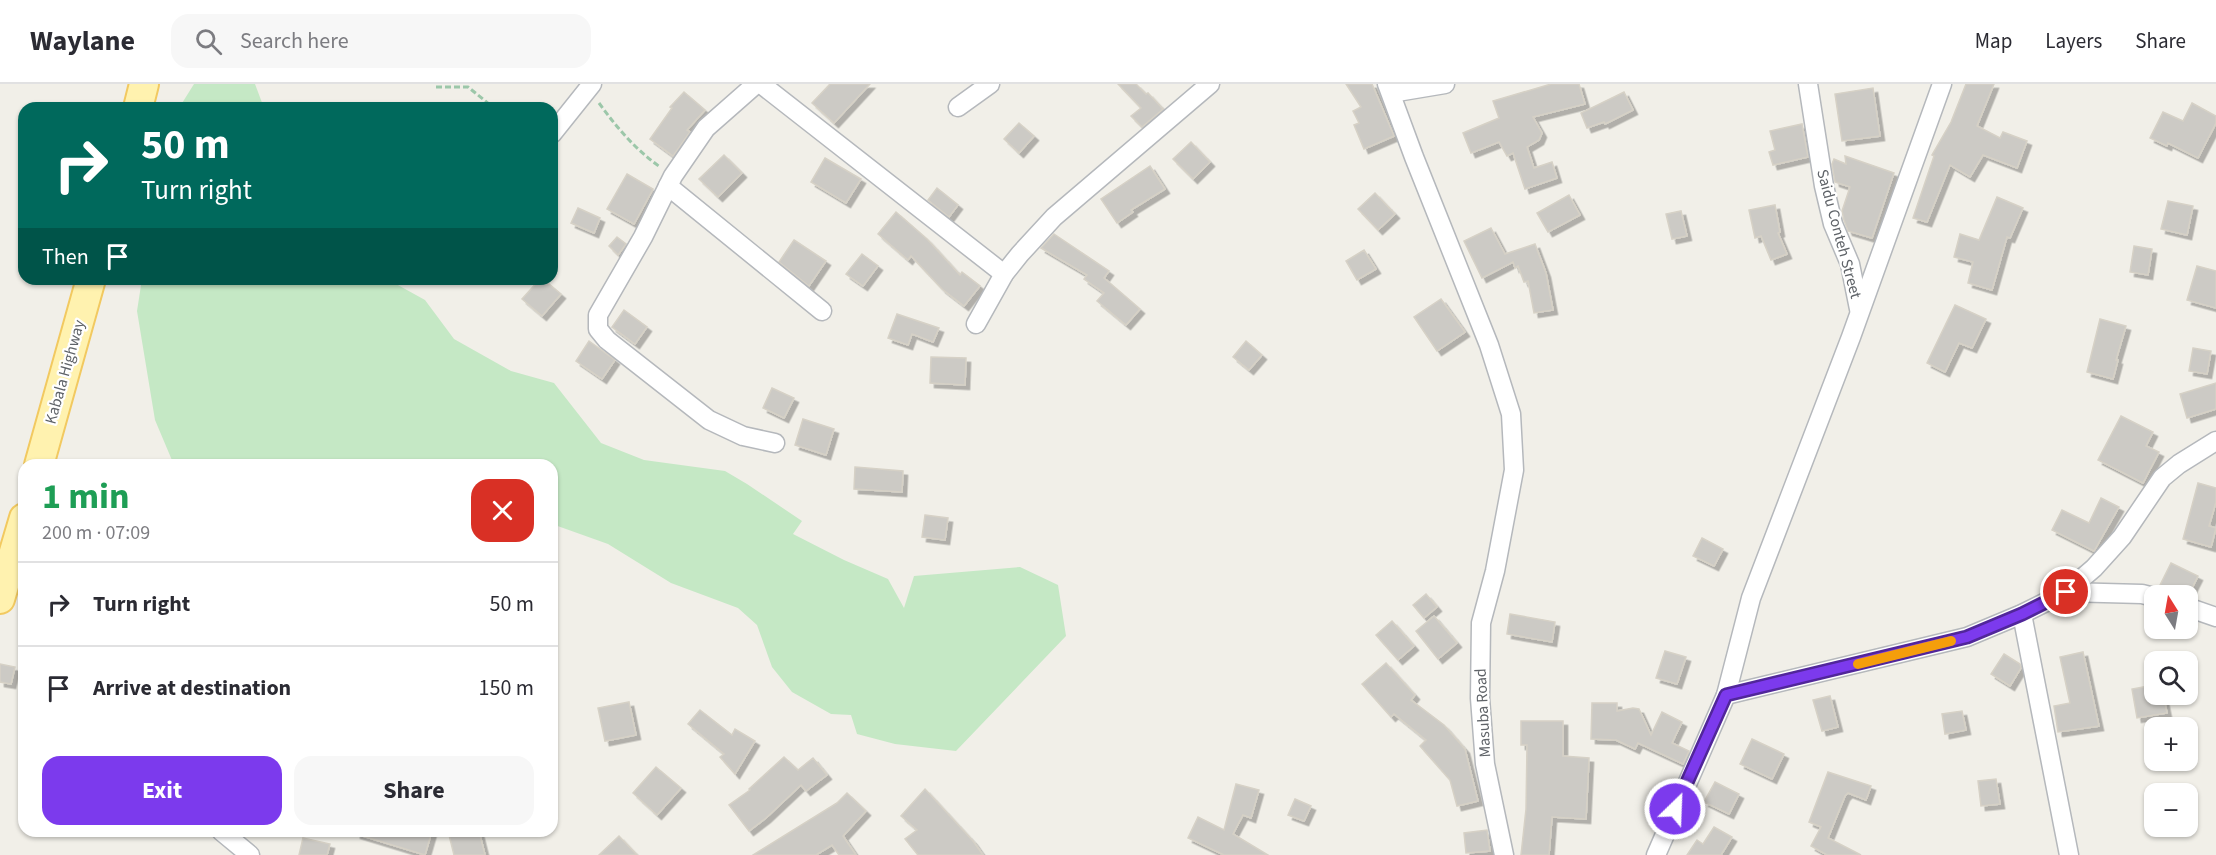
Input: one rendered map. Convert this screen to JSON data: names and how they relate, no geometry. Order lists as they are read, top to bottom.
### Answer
{
  "streets": {
    "main road": ["Kabala Highway"],
    "street": ["Saidu Conteh Street", "Masuba Road"]
  },
  "north": "top",
  "page": {
    "header": "Waylane",
    "search": "Search here",
    "nav": ["Map", "Layers", "Share"],
    "turn": ["50 m", "Turn right"],
    "then": "Then",
    "heading": ["1 min", "200 m · 07:09"],
    "list": [
      {
        "name": "Turn right",
        "value": "50 m"
      },
      {
        "name": "Arrive at destination",
        "value": "150 m"
      }
    ],
    "map_buttons": ["+", "−"],
    "buttons": ["Exit", "Share"]
  }
}
